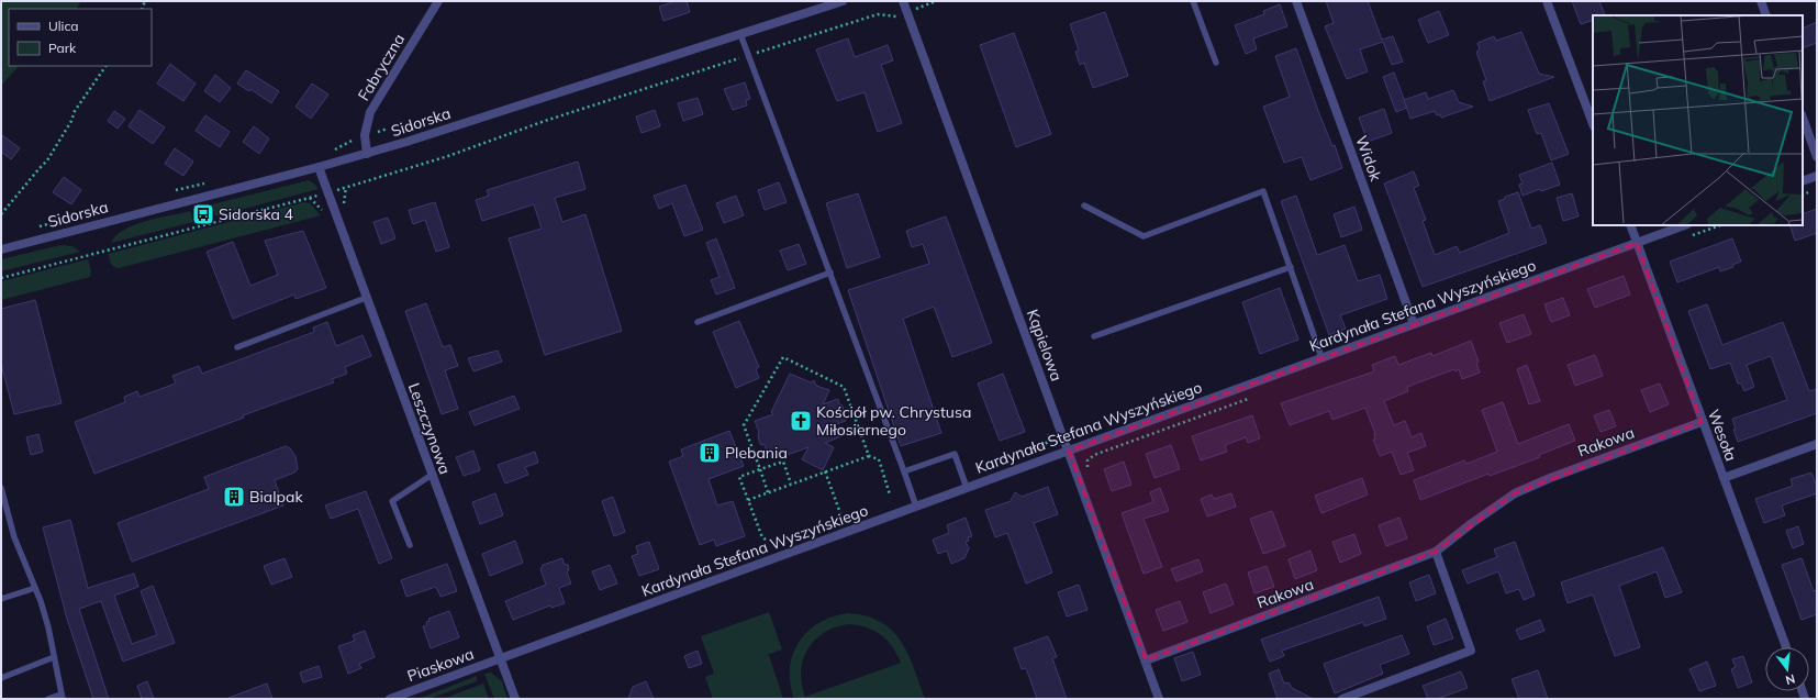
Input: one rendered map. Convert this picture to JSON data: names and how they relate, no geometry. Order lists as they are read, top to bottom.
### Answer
{
  "streets": {
    "street": [
      "Fabryczna",
      "Sidorska",
      "Widok",
      "Kardynała Stefana Wyszyńskiego",
      "Kąpielowa",
      "Leszczynowa",
      "Wesoła",
      "Rakowa",
      "Piaskowa"
    ]
  },
  "crossings": [
    ["Fabryczna", "Sidorska"],
    ["Sidorska", "Leszczynowa"],
    ["Widok", "Kardynała Stefana Wyszyńskiego"],
    ["Kardynała Stefana Wyszyńskiego", "Kąpielowa"],
    ["Kardynała Stefana Wyszyńskiego", "Leszczynowa"],
    ["Kardynała Stefana Wyszyńskiego", "Wesoła"],
    ["Kardynała Stefana Wyszyńskiego", "Piaskowa"],
    ["Kąpielowa", "Rakowa"],
    ["Leszczynowa", "Piaskowa"],
    ["Wesoła", "Rakowa"]
  ],
  "places": {
    "bus stop": ["Sidorska 4"],
    "church": ["Kościół pw. Chrystusa Miłosiernego"],
    "building": ["Plebania", "Bialpak"]
  },
  "legend": ["Ulica", "Park"],
  "north": "bottom"
}
